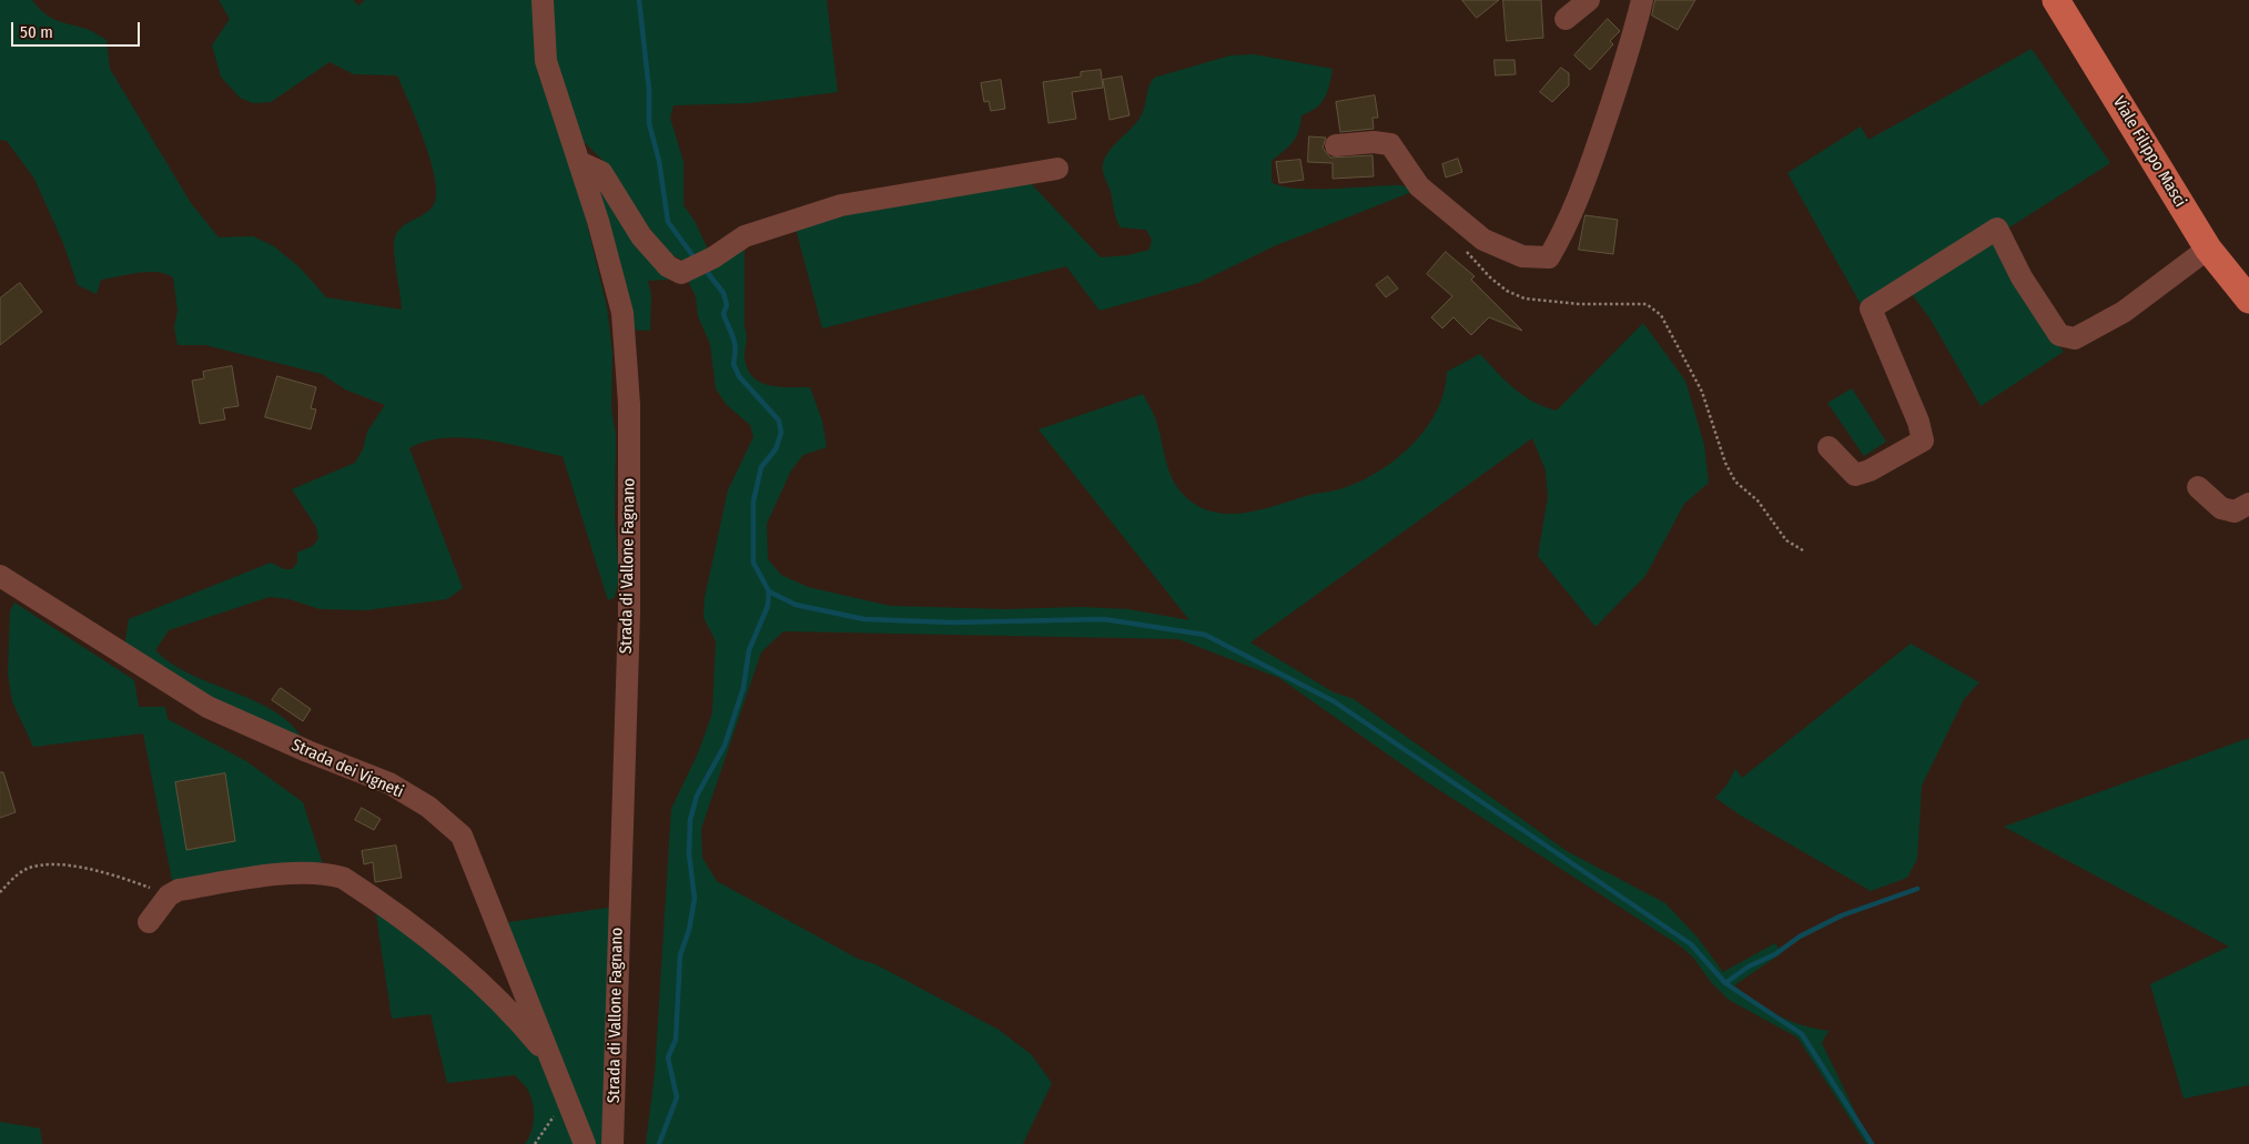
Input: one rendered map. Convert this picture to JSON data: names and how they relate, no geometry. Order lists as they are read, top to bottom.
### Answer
{
  "streets": {
    "main road": ["Viale Filippo Masci"],
    "street": ["Strada di Vallone Fagnano", "Strada dei Vigneti"]
  },
  "scale_bar": "50 m"
}
